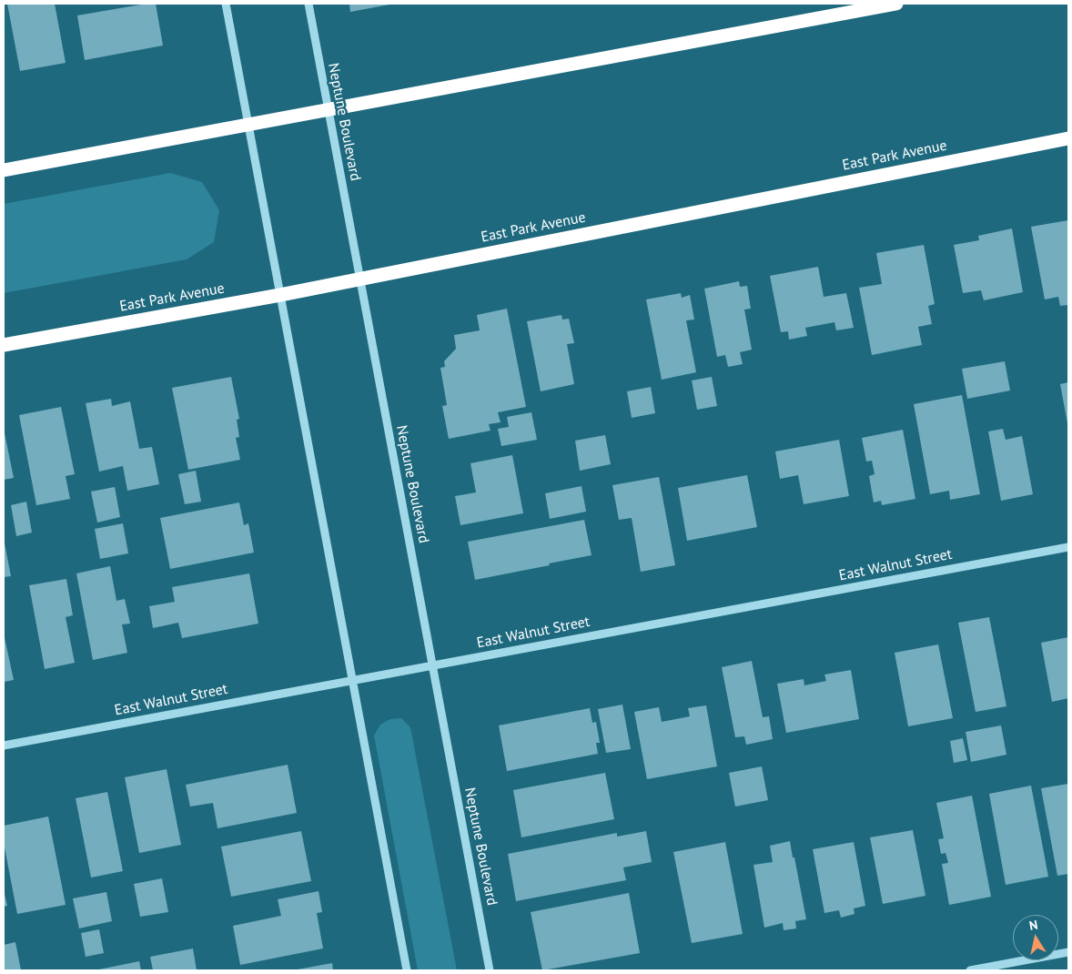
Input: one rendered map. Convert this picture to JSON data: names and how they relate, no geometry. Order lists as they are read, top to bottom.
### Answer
{
  "streets": {
    "highway": ["East Park Avenue"],
    "street": ["Neptune Boulevard", "East Walnut Street"]
  },
  "crossings": [
    ["Neptune Boulevard", "East Park Avenue"],
    ["Neptune Boulevard", "East Walnut Street"]
  ],
  "north": "top"
}
